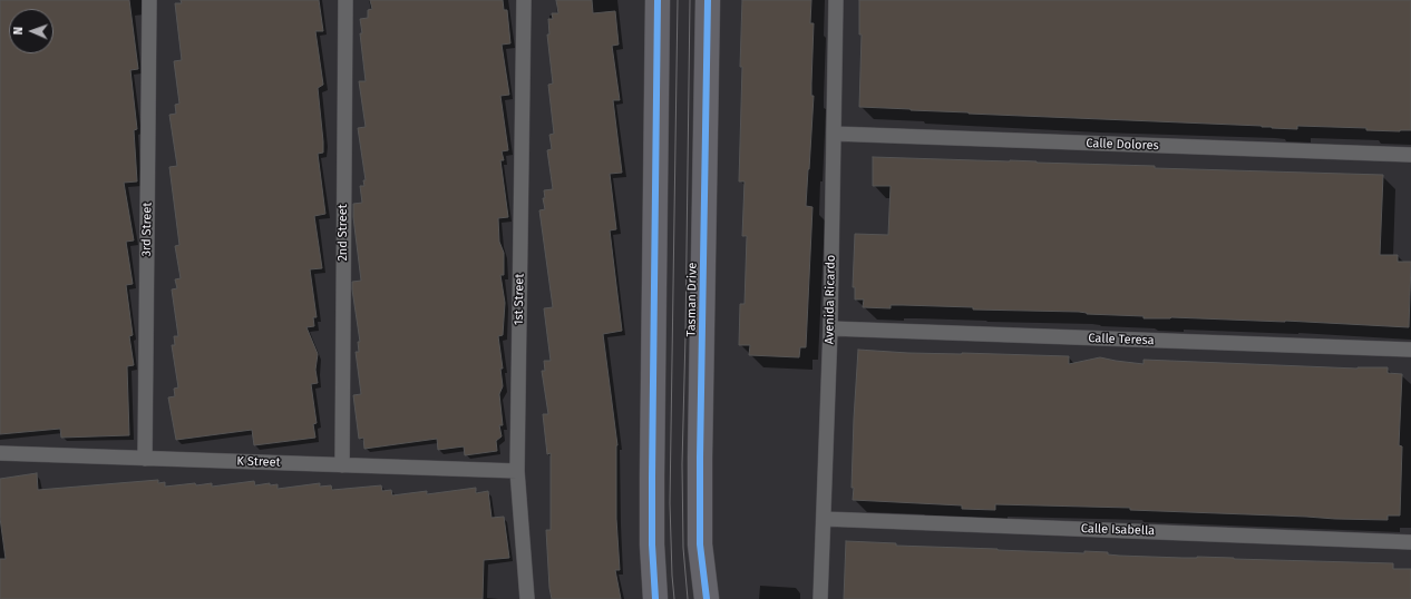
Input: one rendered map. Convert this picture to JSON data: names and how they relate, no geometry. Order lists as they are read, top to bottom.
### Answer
{
  "streets": {
    "street": ["Tasman Drive"],
    "lane": [
      "Calle Dolores",
      "3rd Street",
      "2nd Street",
      "1st Street",
      "Avenida Ricardo",
      "Calle Teresa",
      "K Street",
      "Calle Isabella"
    ]
  },
  "crossings": [
    ["Calle Dolores", "Avenida Ricardo"],
    ["3rd Street", "K Street"],
    ["2nd Street", "K Street"],
    ["1st Street", "K Street"],
    ["Avenida Ricardo", "Calle Teresa"],
    ["Avenida Ricardo", "Calle Isabella"]
  ],
  "north": "left"
}
